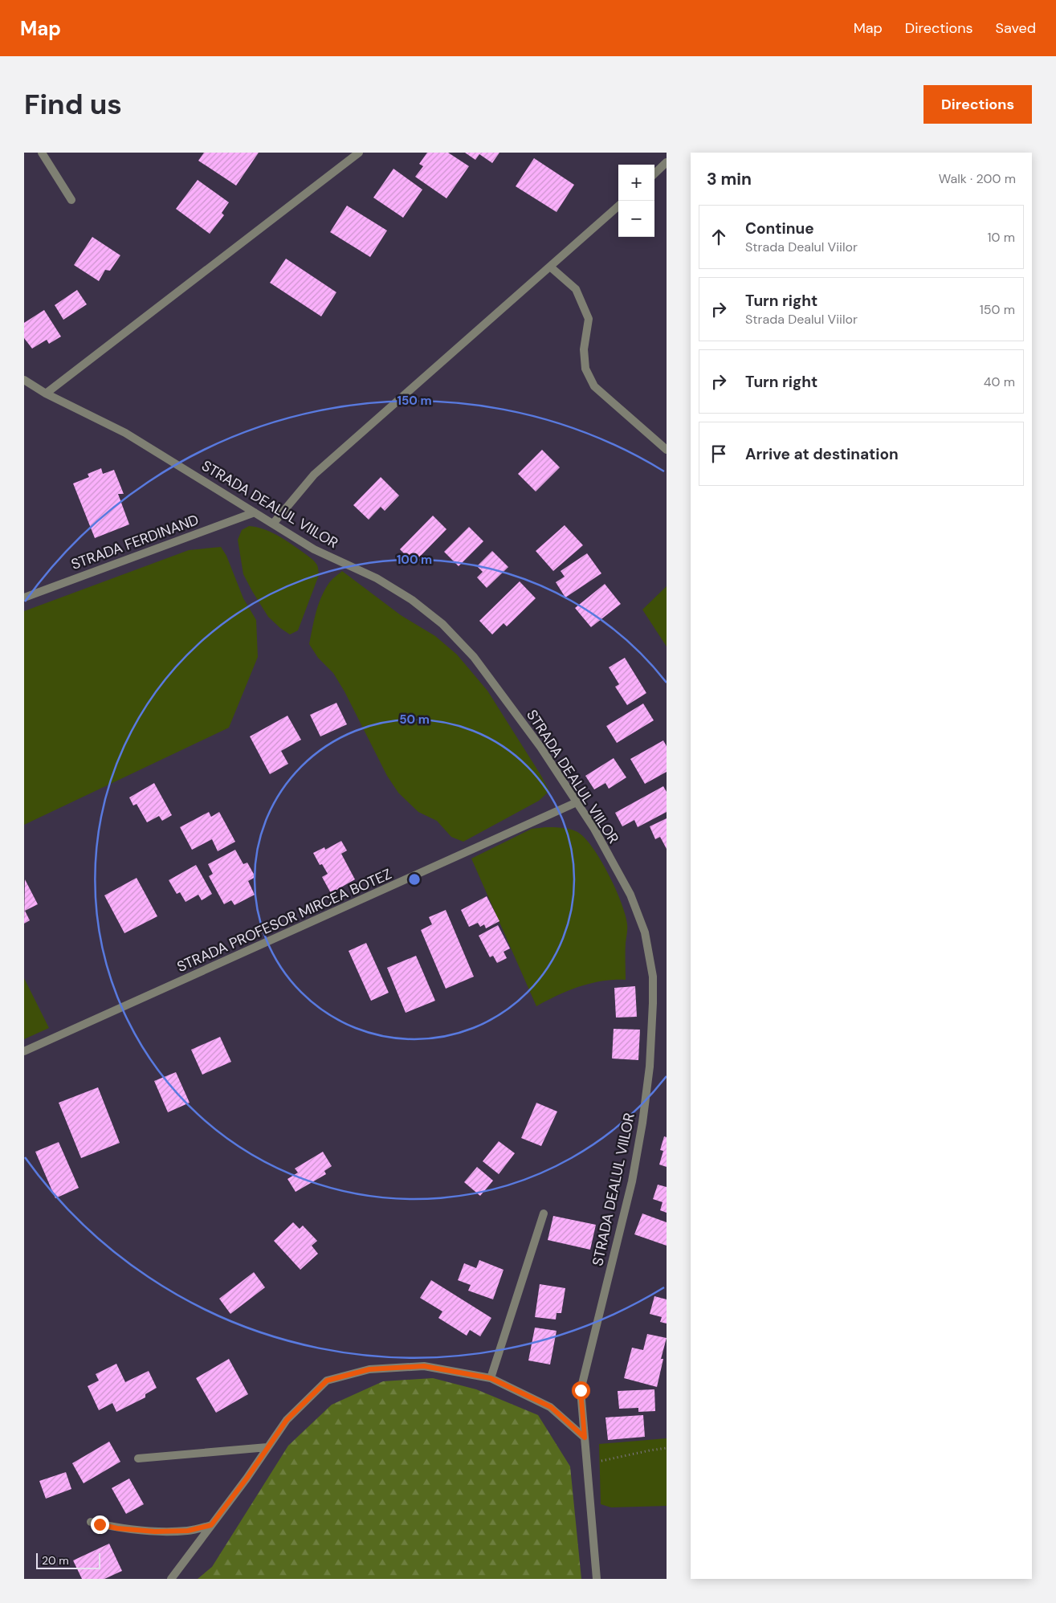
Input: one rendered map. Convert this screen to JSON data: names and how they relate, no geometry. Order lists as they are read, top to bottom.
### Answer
{
  "streets": {
    "street": ["STRADA DEALUL VIILOR", "STRADA FERDINAND", "STRADA PROFESOR MIRCEA BOTEZ"]
  },
  "crossings": [
    ["STRADA DEALUL VIILOR", "STRADA FERDINAND"],
    ["STRADA DEALUL VIILOR", "STRADA PROFESOR MIRCEA BOTEZ"]
  ],
  "scale_bar": "20 m",
  "page": {
    "header": "Map",
    "nav": ["Map", "Directions", "Saved"],
    "buttons": "Directions",
    "title": "Find us",
    "heading": ["3 min", "Walk · 200 m"],
    "map_buttons": ["+", "−"],
    "list": [
      ["Continue", "Strada Dealul Viilor", "10 m"],
      ["Turn right", "Strada Dealul Viilor", "150 m"],
      ["Turn right", "40 m"],
      "Arrive at destination"
    ],
    "scale": "20 m"
  },
  "rings": ["150 m", "100 m", "50 m"]
}
